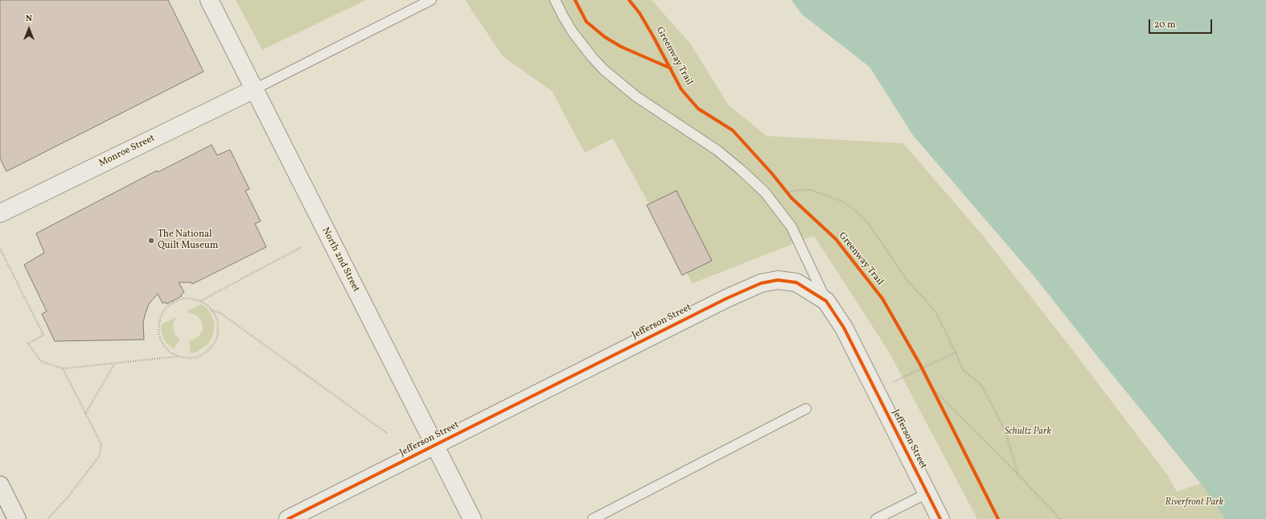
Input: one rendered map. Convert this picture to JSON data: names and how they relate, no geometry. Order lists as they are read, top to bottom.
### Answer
{
  "streets": {
    "street": ["Monroe Street", "North 2nd Street", "Jefferson Street"],
    "cycle path": ["Greenway Trail"]
  },
  "crossings": [
    ["Monroe Street", "North 2nd Street"],
    ["North 2nd Street", "Jefferson Street"]
  ],
  "parks": ["Schultz Park", "Riverfront Park"],
  "places": ["The National Quilt Museum"],
  "scale_bar": "20 m",
  "north": "top"
}
